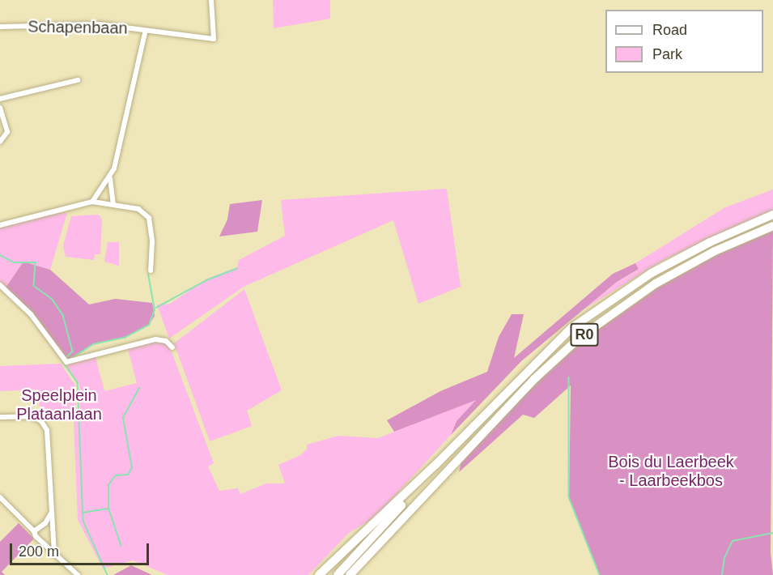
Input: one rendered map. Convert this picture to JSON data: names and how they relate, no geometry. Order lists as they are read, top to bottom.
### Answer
{
  "streets": {
    "highway": ["R0"],
    "street": ["Schapenbaan"]
  },
  "parks": ["Speelplein Plataanlaan", "Bois du Laerbeek - Laarbeekbos"],
  "legend": ["Road", "Park"],
  "scale_bar": "200 m"
}
